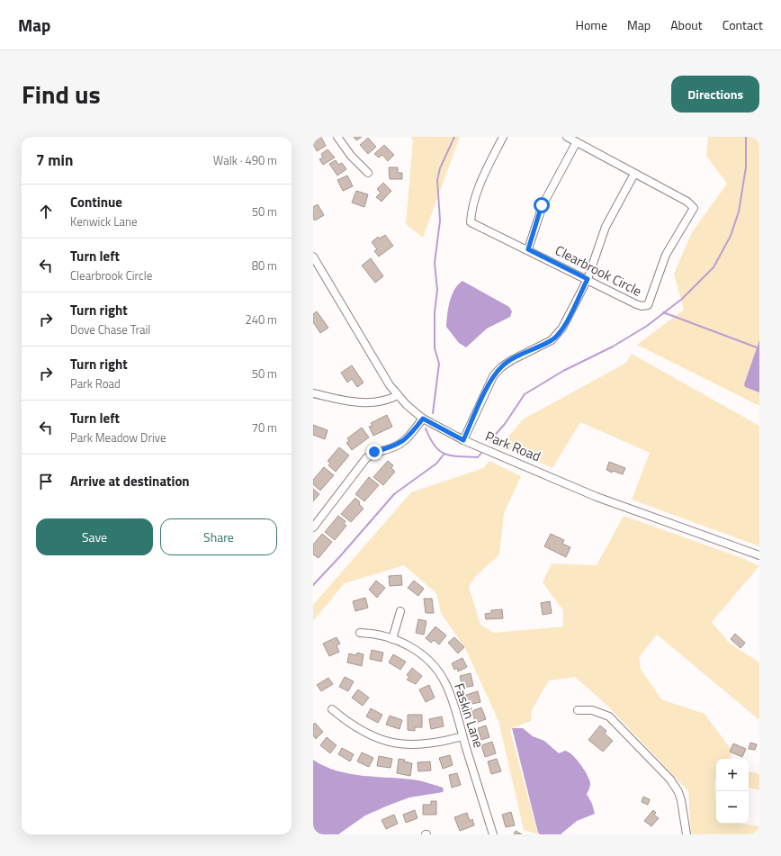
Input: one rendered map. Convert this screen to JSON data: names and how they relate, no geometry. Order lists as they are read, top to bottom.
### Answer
{
  "streets": {
    "street": ["Clearbrook Circle", "Park Road", "Faskin Lane"]
  },
  "page": {
    "header": "Map",
    "nav": [
      "Home",
      "Map",
      "About",
      "Contact"
    ],
    "title": "Find us",
    "buttons": [
      "Directions",
      ["Save", "Share"]
    ],
    "heading": ["7 min", "Walk · 490 m"],
    "list": [
      ["Continue", "Kenwick Lane", "50 m"],
      ["Turn left", "Clearbrook Circle", "80 m"],
      ["Turn right", "Dove Chase Trail", "240 m"],
      ["Turn right", "Park Road", "50 m"],
      ["Turn left", "Park Meadow Drive", "70 m"],
      "Arrive at destination"
    ],
    "map_buttons": ["+", "−"]
  }
}
